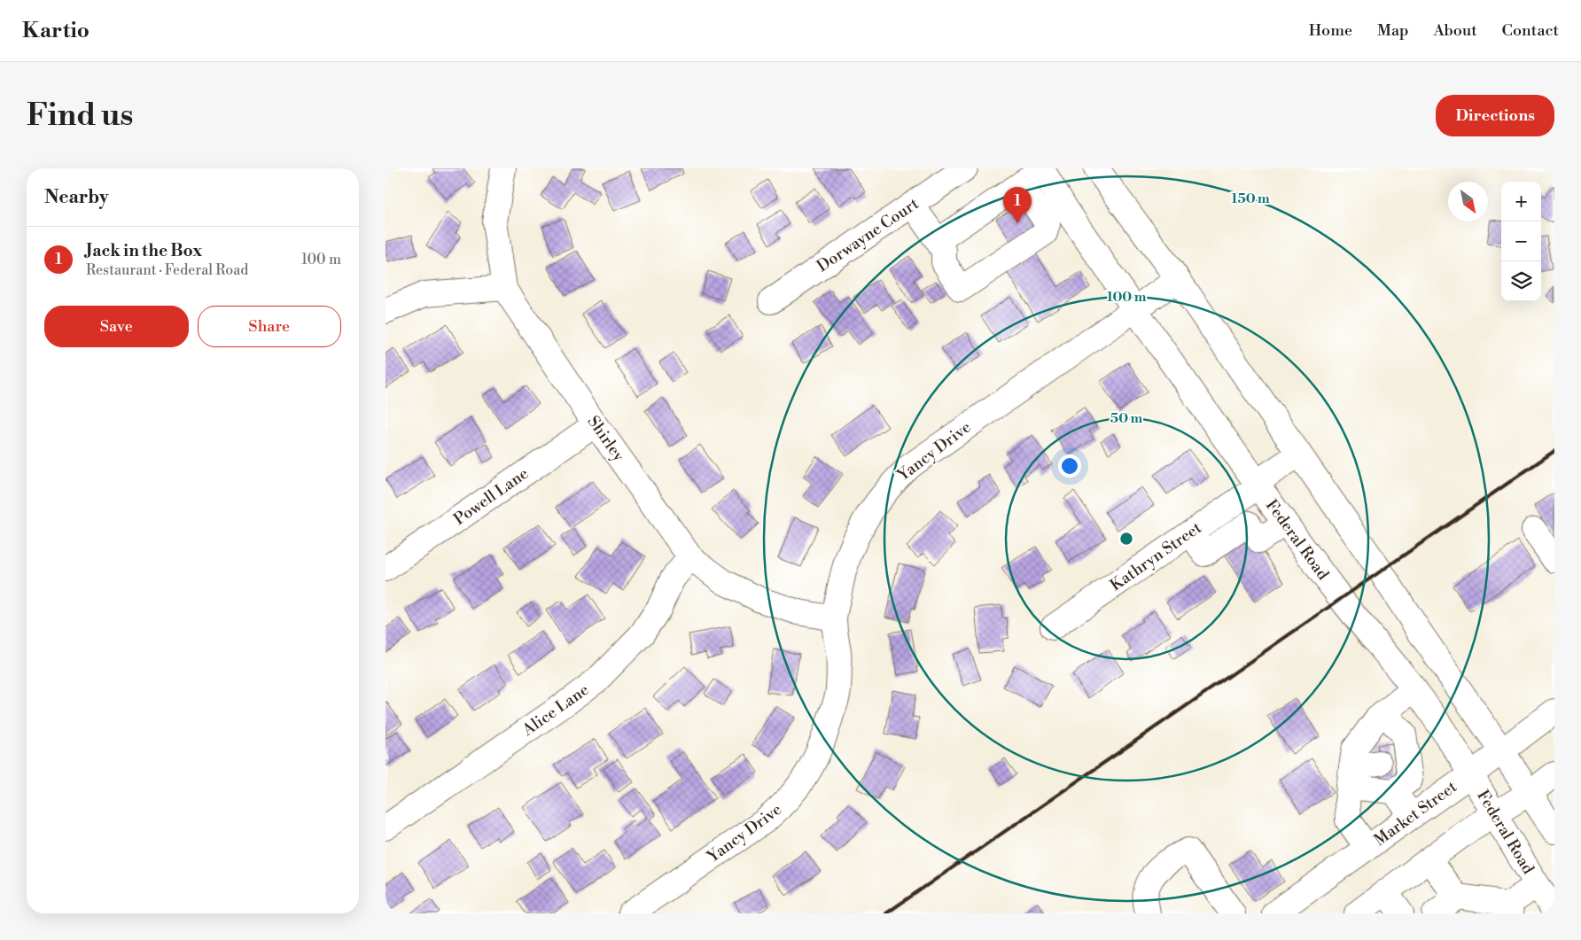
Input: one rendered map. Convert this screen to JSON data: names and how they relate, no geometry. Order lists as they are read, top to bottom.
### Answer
{
  "streets": {
    "street": [
      "Dorwayne Court",
      "Shirley",
      "Yancy Drive",
      "Powell Lane",
      "Federal Road",
      "Kathryn Street",
      "Alice Lane",
      "Market Street"
    ]
  },
  "crossings": [
    ["Shirley", "Yancy Drive"],
    ["Shirley", "Powell Lane"],
    ["Shirley", "Alice Lane"],
    ["Yancy Drive", "Federal Road"],
    ["Federal Road", "Kathryn Street"],
    ["Federal Road", "Market Street"]
  ],
  "north": "bottom right",
  "page": {
    "header": "Kartio",
    "nav": [
      "Home",
      "Map",
      "About",
      "Contact"
    ],
    "buttons": [
      "Directions",
      ["Save", "Share"]
    ],
    "title": "Find us",
    "heading": "Nearby",
    "map_buttons": ["+", "−"],
    "pins": "1",
    "list": [
      {
        "mark": "1",
        "name": "Jack in the Box",
        "note": "Restaurant · Federal Road",
        "value": "100 m"
      }
    ]
  },
  "rings": ["150 m", "100 m", "50 m"]
}
